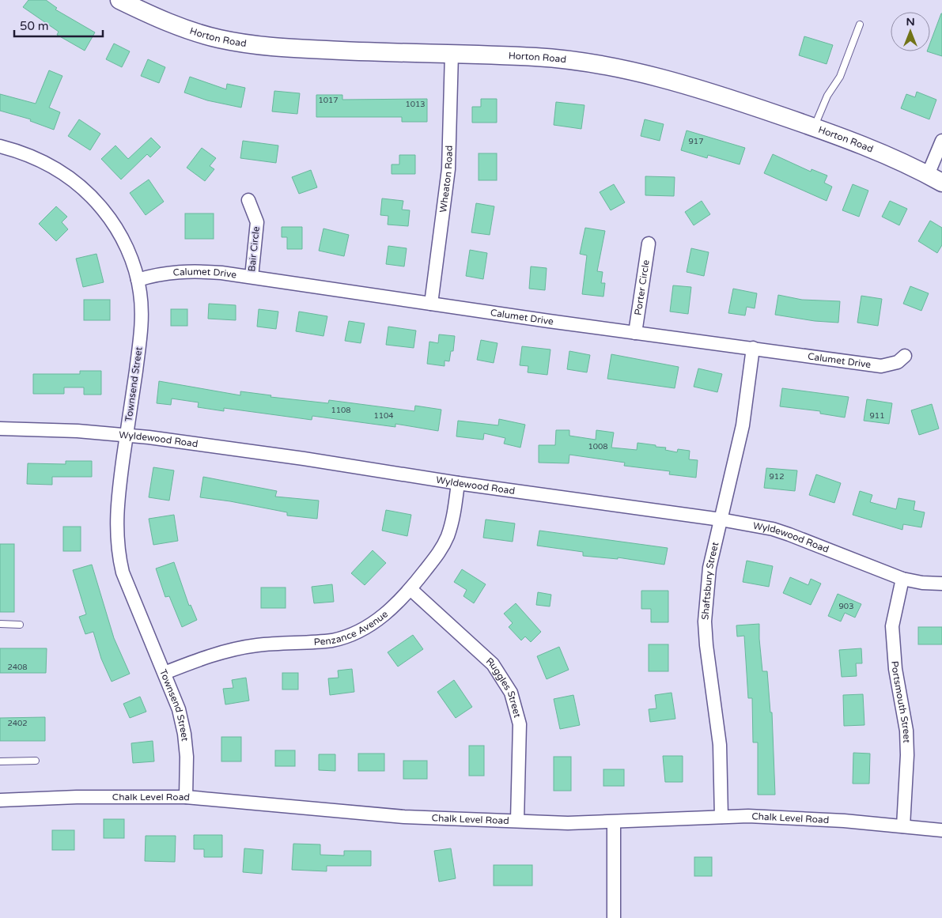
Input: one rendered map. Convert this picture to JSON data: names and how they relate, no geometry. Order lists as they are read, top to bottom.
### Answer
{
  "streets": {
    "street": [
      "Horton Road",
      "Wheaton Road",
      "Bair Circle",
      "Calumet Drive",
      "Porter Circle",
      "Townsend Street",
      "Wyldewood Road",
      "Shaftsbury Street",
      "Penzance Avenue",
      "Ruggles Street",
      "Portsmouth Street",
      "Chalk Level Road"
    ]
  },
  "crossings": [
    ["Horton Road", "Wheaton Road"],
    ["Wheaton Road", "Calumet Drive"],
    ["Bair Circle", "Calumet Drive"],
    ["Calumet Drive", "Porter Circle"],
    ["Calumet Drive", "Townsend Street"],
    ["Calumet Drive", "Shaftsbury Street"],
    ["Townsend Street", "Wyldewood Road"],
    ["Townsend Street", "Penzance Avenue"],
    ["Townsend Street", "Chalk Level Road"],
    ["Wyldewood Road", "Shaftsbury Street"],
    ["Wyldewood Road", "Penzance Avenue"],
    ["Wyldewood Road", "Portsmouth Street"],
    ["Shaftsbury Street", "Chalk Level Road"],
    ["Penzance Avenue", "Ruggles Street"],
    ["Ruggles Street", "Chalk Level Road"],
    ["Portsmouth Street", "Chalk Level Road"]
  ],
  "house_numbers": [
    "1017",
    "1013",
    "917",
    "1108",
    "1104",
    "911",
    "1008",
    "912",
    "903",
    "2408",
    "2402"
  ],
  "scale_bar": "50 m",
  "north": "top"
}
